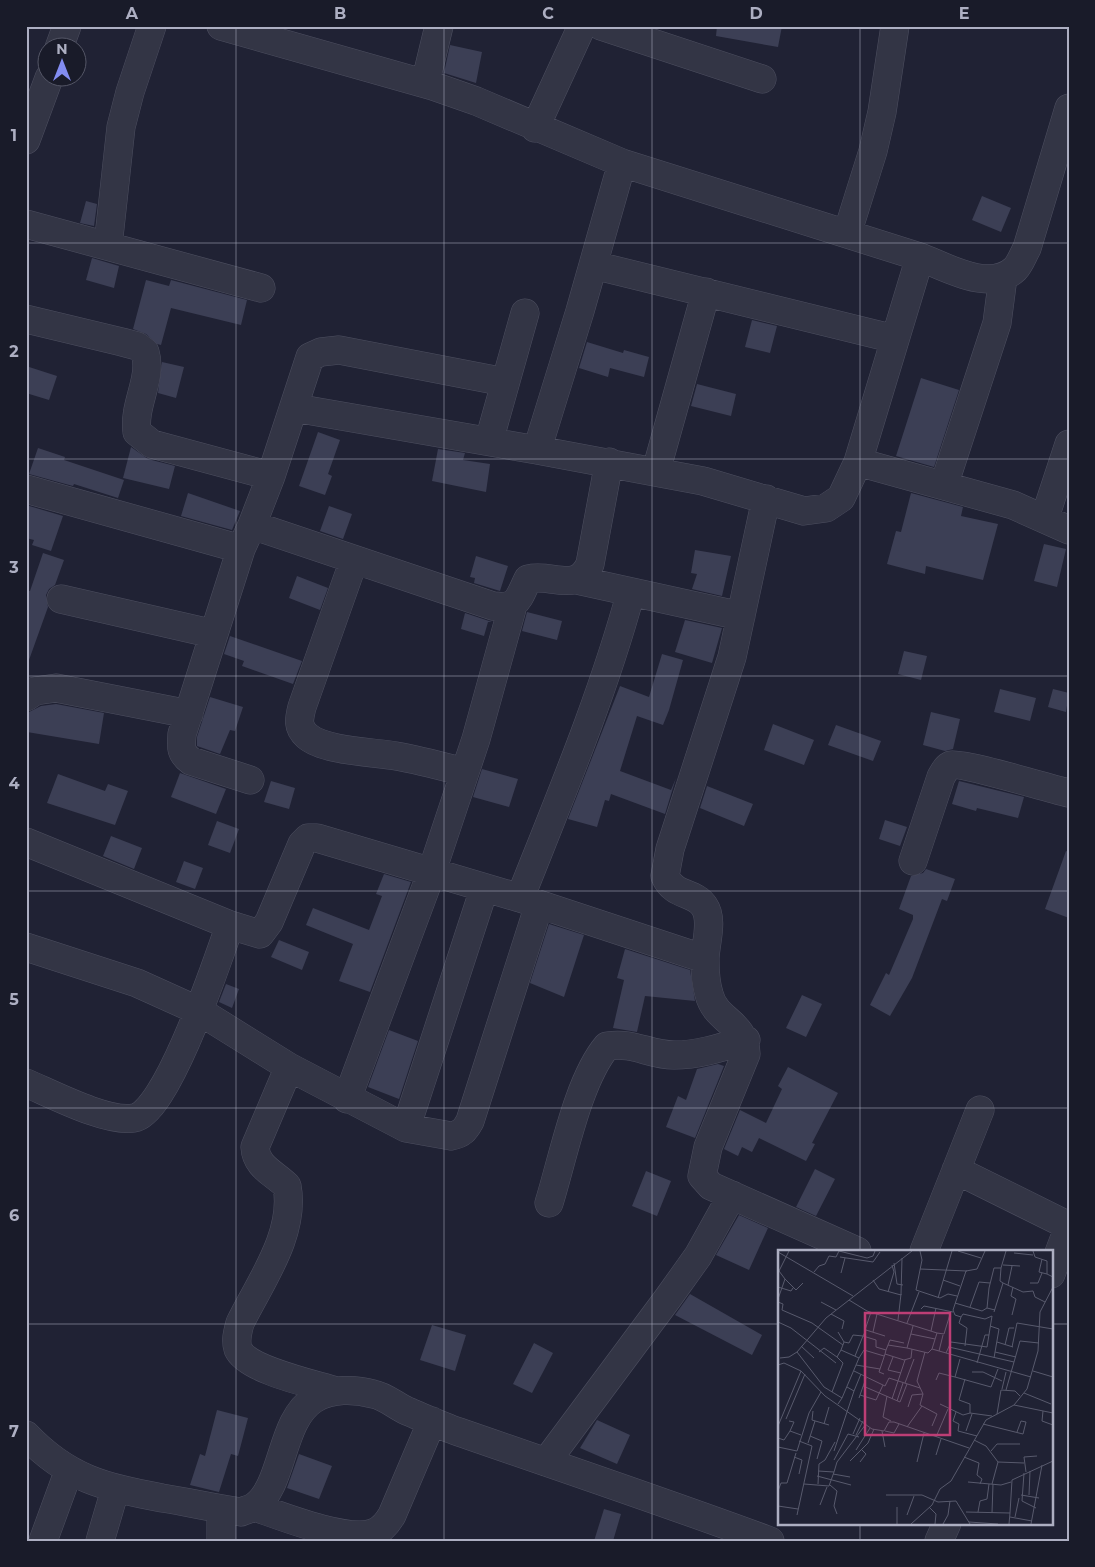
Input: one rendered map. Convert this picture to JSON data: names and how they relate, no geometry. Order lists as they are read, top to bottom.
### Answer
{
  "north": "top",
  "grid": {
    "columns": [
      "A",
      "B",
      "C",
      "D",
      "E"
    ],
    "rows": [
      "1",
      "2",
      "3",
      "4",
      "5",
      "6",
      "7"
    ]
  }
}
